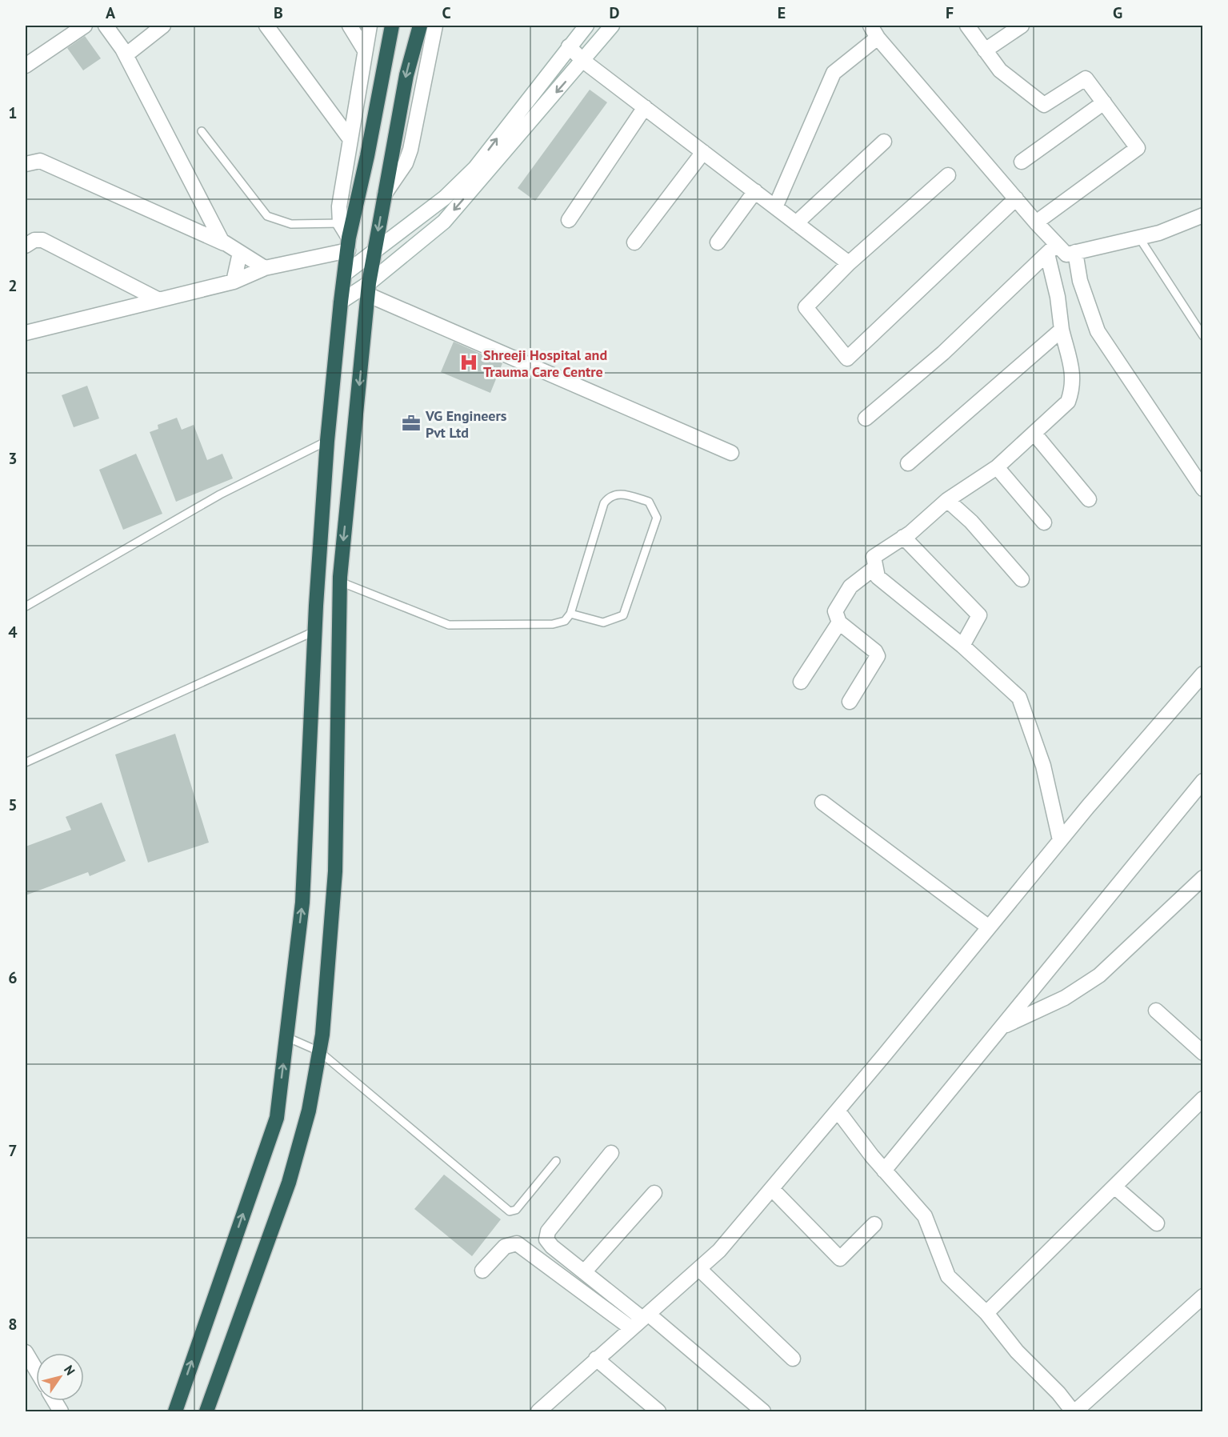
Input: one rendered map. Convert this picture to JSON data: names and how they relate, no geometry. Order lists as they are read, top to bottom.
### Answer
{
  "places": {
    "hospital": ["Shreeji Hospital and Trauma Care Centre"],
    "office": ["VG Engineers Pvt Ltd"]
  },
  "north": "top right",
  "grid": {
    "columns": [
      "A",
      "B",
      "C",
      "D",
      "E",
      "F",
      "G"
    ],
    "rows": [
      "1",
      "2",
      "3",
      "4",
      "5",
      "6",
      "7",
      "8"
    ]
  }
}
